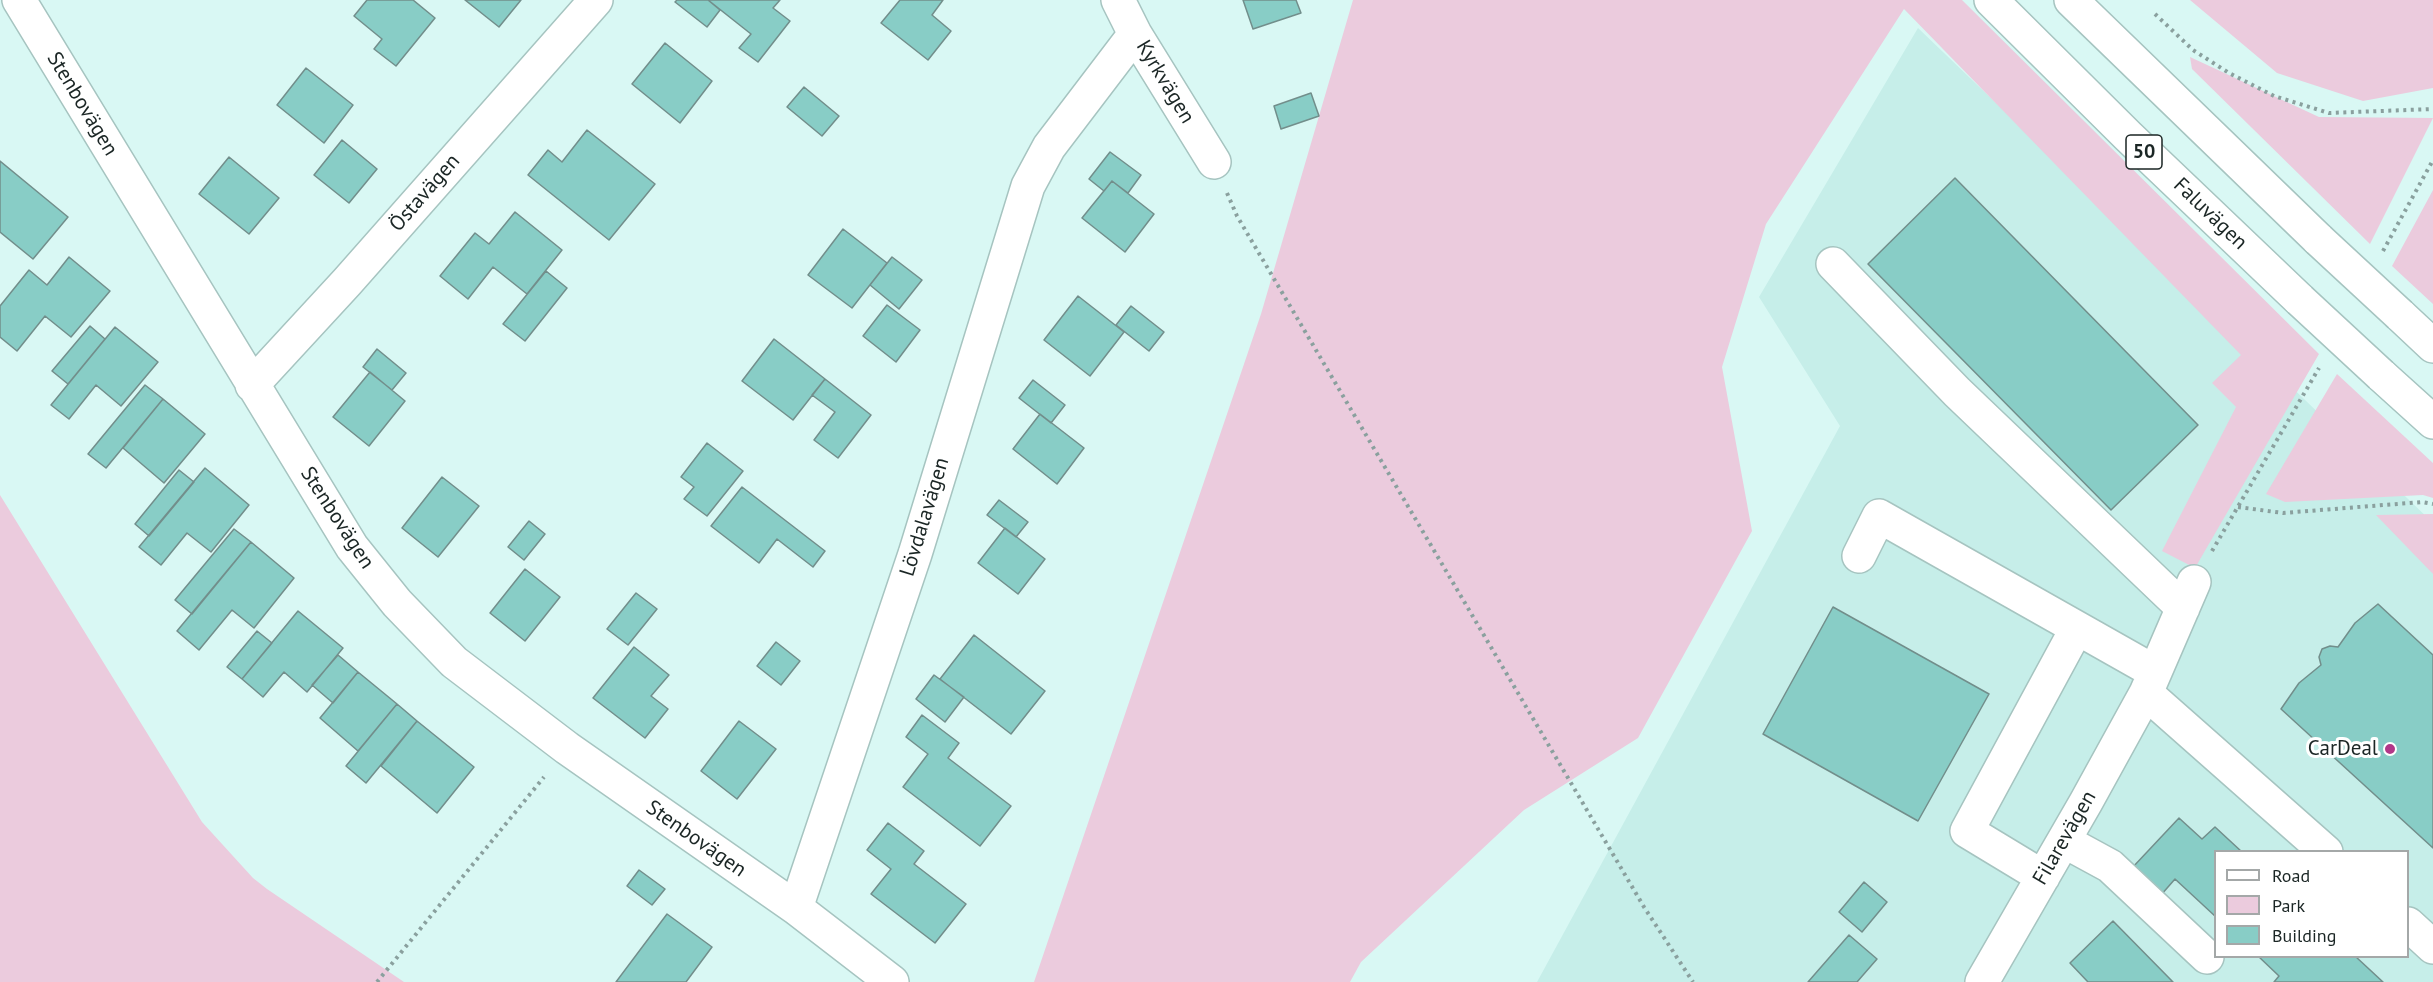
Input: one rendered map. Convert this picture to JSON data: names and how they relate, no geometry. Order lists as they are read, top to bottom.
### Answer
{
  "streets": {
    "main road": [
      "Kyrkvägen",
      "Stenbovägen",
      "50",
      "Östavägen",
      "Faluvägen",
      "Lövdalavägen",
      "Filarevägen"
    ]
  },
  "crossings": [
    ["Kyrkvägen", "Lövdalavägen"],
    ["Stenbovägen", "Östavägen"],
    ["Stenbovägen", "Lövdalavägen"]
  ],
  "places": ["CarDeal"],
  "legend": ["Road", "Park", "Building"]
}
